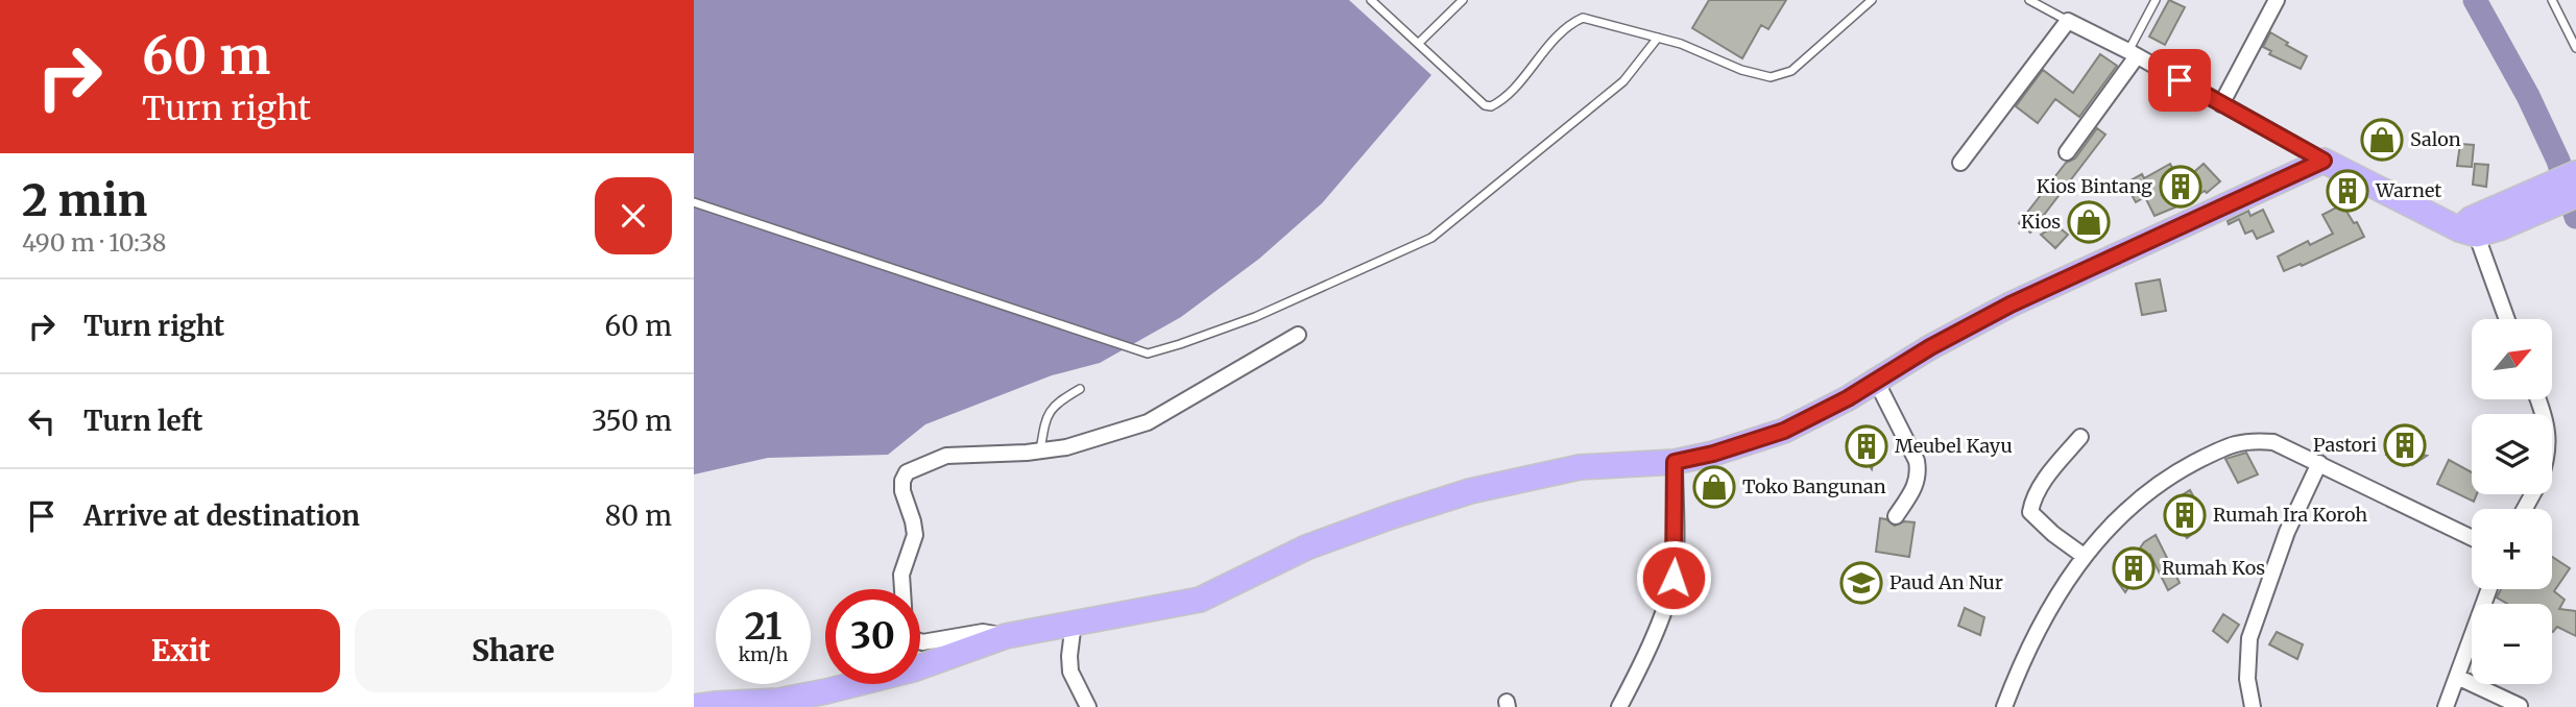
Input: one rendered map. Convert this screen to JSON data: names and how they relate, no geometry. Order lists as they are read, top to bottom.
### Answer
{
  "places": {
    "shop": ["Salon", "Kios", "Toko Bangunan"],
    "building": [
      "Kios Bintang",
      "Warnet",
      "Pastori",
      "Meubel Kayu",
      "Rumah Ira Koroh",
      "Rumah Kos"
    ],
    "school or university": ["Paud An Nur"]
  },
  "north": "top right",
  "page": {
    "turn": ["60 m", "Turn right"],
    "heading": ["2 min", "490 m · 10:38"],
    "list": [
      {
        "name": "Turn right",
        "value": "60 m"
      },
      {
        "name": "Turn left",
        "value": "350 m"
      },
      {
        "name": "Arrive at destination",
        "value": "80 m"
      }
    ],
    "map_buttons": ["+", "−"],
    "speed": "21 km/h",
    "limit": "30",
    "buttons": ["Exit", "Share"]
  }
}
